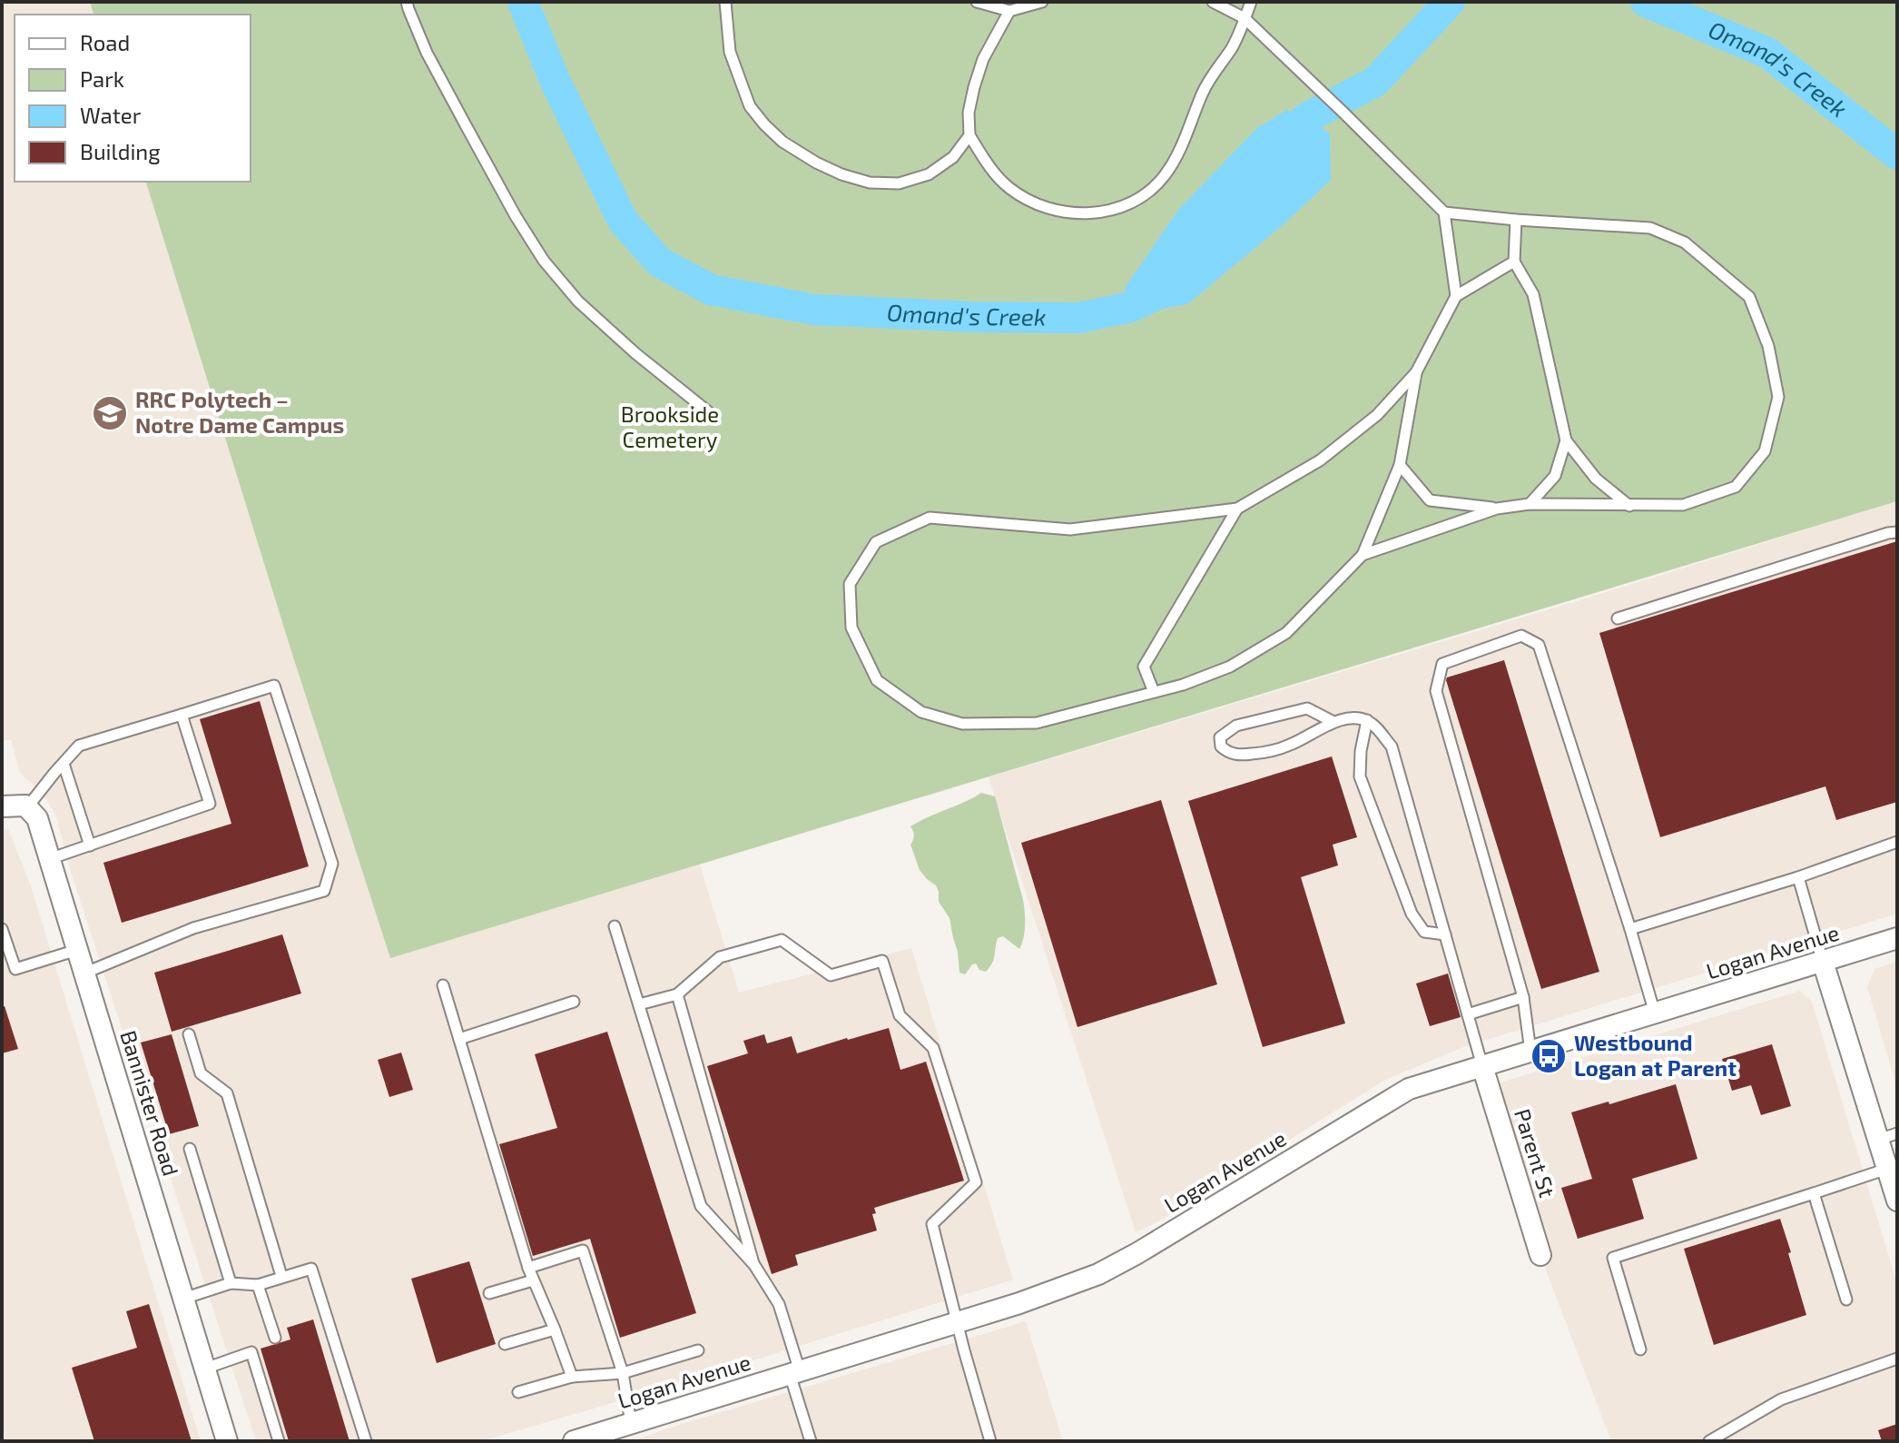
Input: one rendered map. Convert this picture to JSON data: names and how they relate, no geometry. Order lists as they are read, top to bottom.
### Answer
{
  "streets": {
    "street": ["Logan Avenue", "Bannister Road", "Parent St"]
  },
  "crossings": [
    ["Logan Avenue", "Parent St"]
  ],
  "water": ["Omand's Creek"],
  "parks": ["Brookside Cemetery"],
  "places": {
    "school or university": ["RRC Polytech – Notre Dame Campus"],
    "bus stop": ["Westbound Logan at Parent"]
  },
  "legend": [
    "Road",
    "Park",
    "Water",
    "Building"
  ]
}
